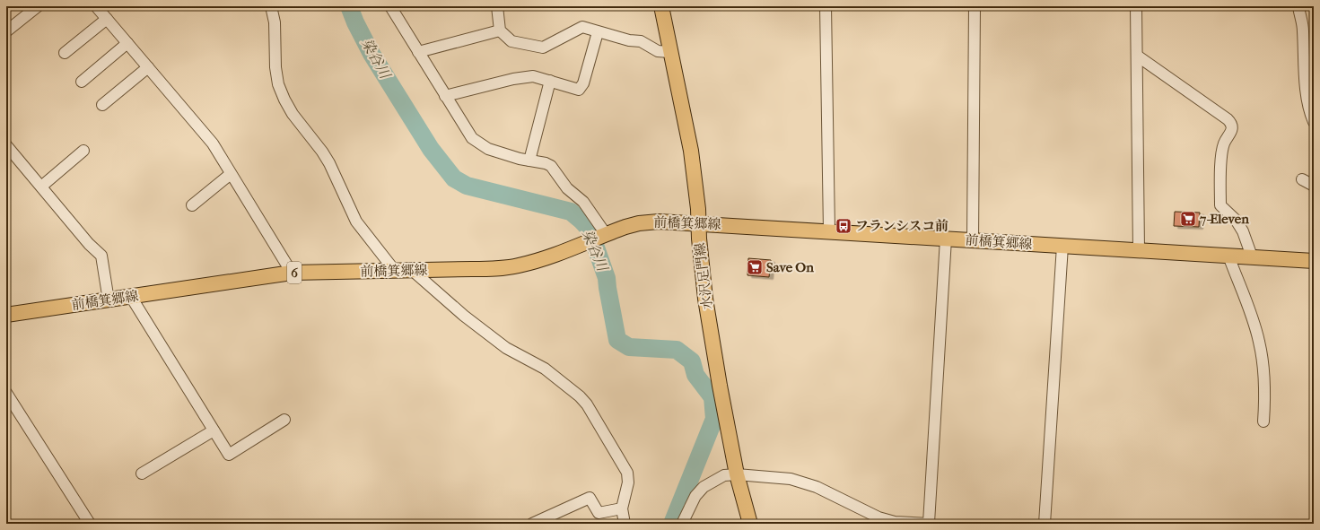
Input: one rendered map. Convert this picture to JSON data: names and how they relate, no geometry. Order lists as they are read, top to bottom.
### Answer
{
  "streets": {
    "main road": ["前橋箕郷線", "6", "水沢足門線"]
  },
  "crossings": [
    ["前橋箕郷線", "水沢足門線"]
  ],
  "water": ["染谷川"],
  "places": {
    "supermarket": ["7-Eleven", "Save On"],
    "bus stop": ["フランシスコ前"]
  }
}
